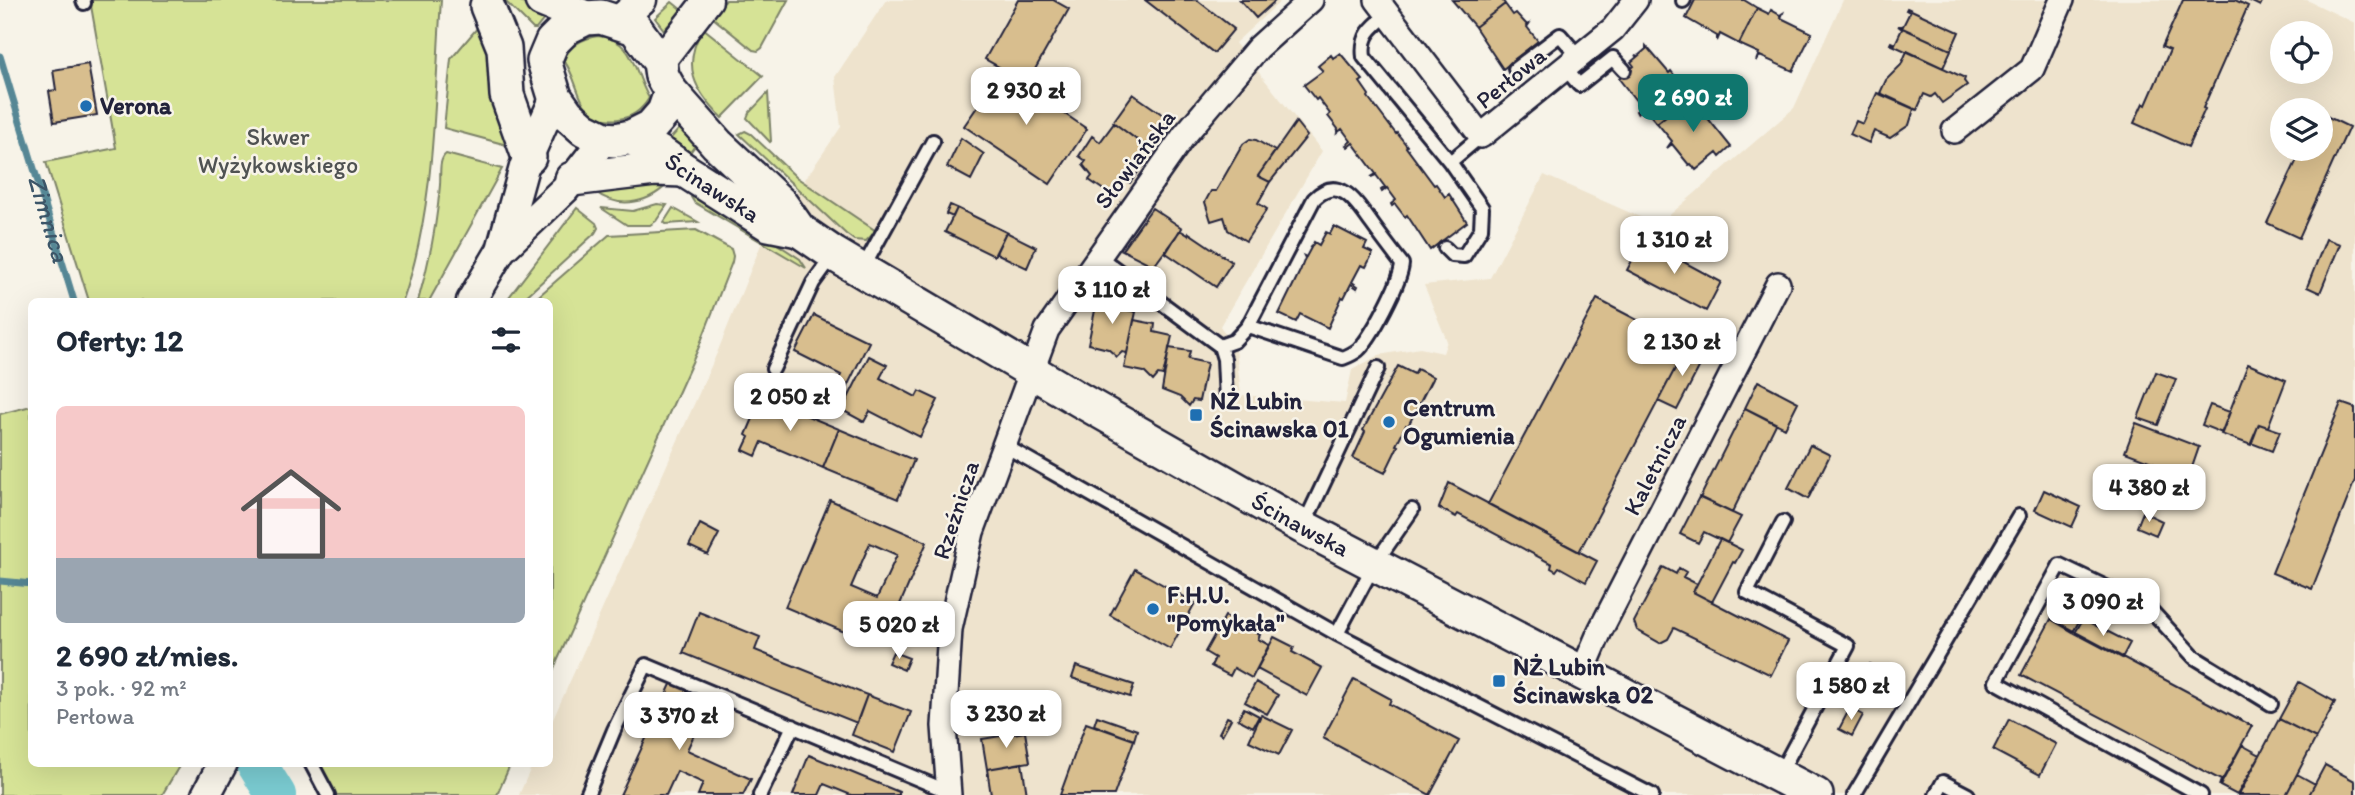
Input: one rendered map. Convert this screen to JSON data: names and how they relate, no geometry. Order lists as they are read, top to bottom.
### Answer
{
  "streets": {
    "main road": ["Ścinawska"],
    "street": [
      "Perłowa",
      "Słowiańska",
      "Kaletnicza",
      "Rzeźnicza"
    ]
  },
  "crossings": [
    ["Słowiańska", "Ścinawska"],
    ["Słowiańska", "Rzeźnicza"],
    ["Ścinawska", "Kaletnicza"],
    ["Ścinawska", "Rzeźnicza"]
  ],
  "water": ["Zimnica"],
  "parks": ["Skwer Wyżykowskiego"],
  "places": {
    "other": ["Verona", "Centrum Ogumienia", "F.H.U. \"Pomykała\""],
    "transit": ["NŻ Lubin Ścinawska 01", "NŻ Lubin Ścinawska 02"]
  },
  "page": {
    "price": [
      "2 930 zł",
      "2 690 zł",
      "1 310 zł",
      "3 110 zł",
      "2 130 zł",
      "2 050 zł",
      "4 380 zł",
      "3 090 zł",
      "5 020 zł",
      "1 580 zł",
      "3 230 zł",
      "3 370 zł"
    ],
    "heading": "Oferty: 12",
    "list": [
      {
        "name": "2 690 zł/mies.",
        "note": "3 pok. · 92 m² · Perłowa"
      }
    ]
  }
}
